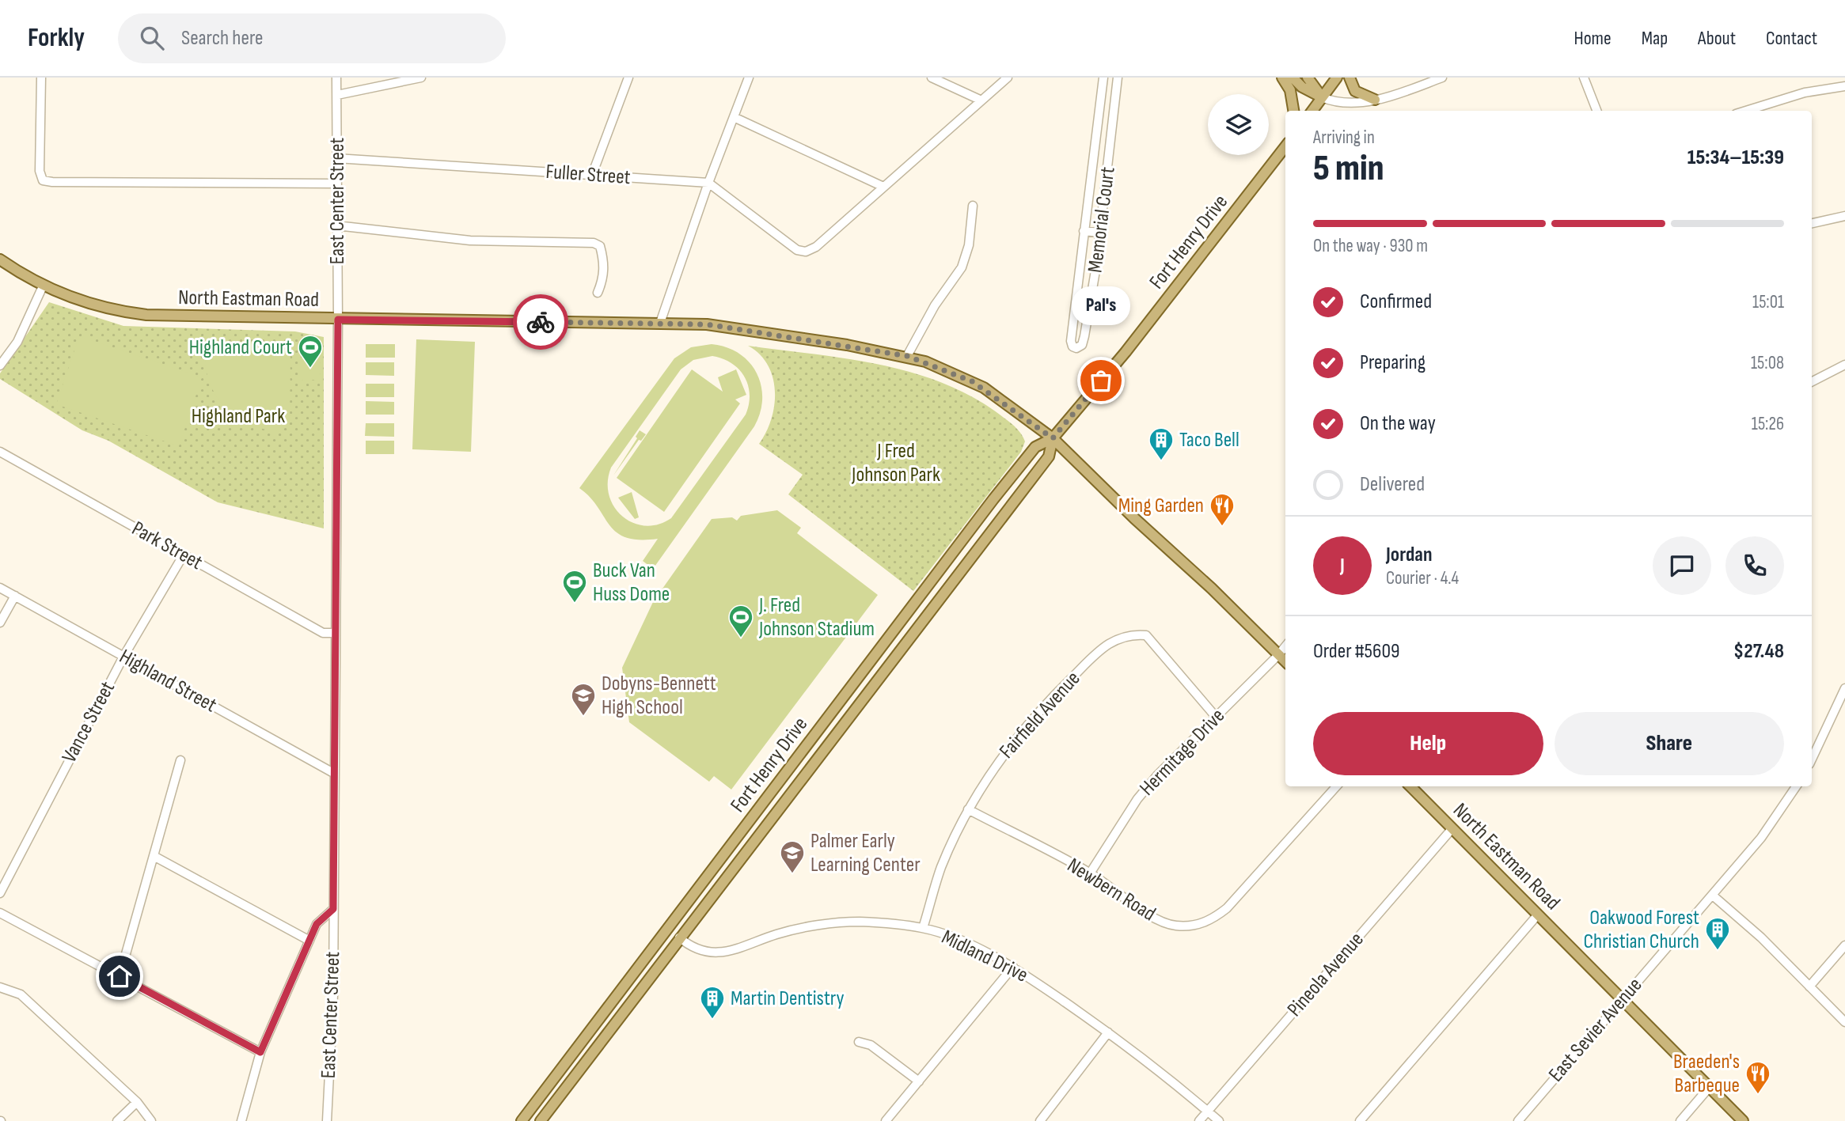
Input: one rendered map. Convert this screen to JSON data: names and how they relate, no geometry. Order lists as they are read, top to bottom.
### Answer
{
  "streets": {
    "main road": ["Fort Henry Drive", "North Eastman Road"],
    "street": [
      "Fuller Street",
      "East Center Street",
      "Memorial Court",
      "Park Street",
      "Highland Street",
      "Fairfield Avenue",
      "Vance Street",
      "Hermitage Drive",
      "Newbern Road",
      "Midland Drive",
      "Pineola Avenue",
      "East Sevier Avenue"
    ]
  },
  "crossings": [
    ["Fuller Street", "East Center Street"],
    ["East Center Street", "North Eastman Road"],
    ["East Center Street", "Park Street"],
    ["East Center Street", "Highland Street"],
    ["Fort Henry Drive", "North Eastman Road"],
    ["Fort Henry Drive", "Midland Drive"],
    ["North Eastman Road", "Hermitage Drive"],
    ["North Eastman Road", "Pineola Avenue"],
    ["North Eastman Road", "East Sevier Avenue"],
    ["Park Street", "Vance Street"],
    ["Highland Street", "Vance Street"],
    ["Fairfield Avenue", "Hermitage Drive"],
    ["Fairfield Avenue", "Newbern Road"],
    ["Fairfield Avenue", "Midland Drive"],
    ["Hermitage Drive", "Newbern Road"],
    ["Midland Drive", "Pineola Avenue"]
  ],
  "parks": ["Highland Park", "J Fred Johnson Park"],
  "places": {
    "sports": ["Highland Court", "Buck Van Huss Dome", "J. Fred Johnson Stadium"],
    "other": ["Pal's"],
    "building": ["Taco Bell", "Oakwood Forest Christian Church", "Martin Dentistry"],
    "restaurant": ["Ming Garden", "Braeden's Barbeque"],
    "school or university": ["Dobyns-Bennett High School", "Palmer Early Learning Center"]
  },
  "page": {
    "header": "Forkly",
    "search": "Search here",
    "nav": [
      "Home",
      "Map",
      "About",
      "Contact"
    ],
    "heading": ["5 min", "Arriving in", "15:34–15:39"],
    "panel": [
      "Jordan",
      "Courier · 4.4",
      "Order #5609",
      "$27.48"
    ],
    "bar": "On the way · 930 m",
    "list": [
      ["Confirmed", "15:01"],
      ["Preparing", "15:08"],
      ["On the way", "15:26"],
      "Delivered"
    ],
    "bubble": "Pal's",
    "round": "J",
    "buttons": ["Help", "Share"]
  }
}
